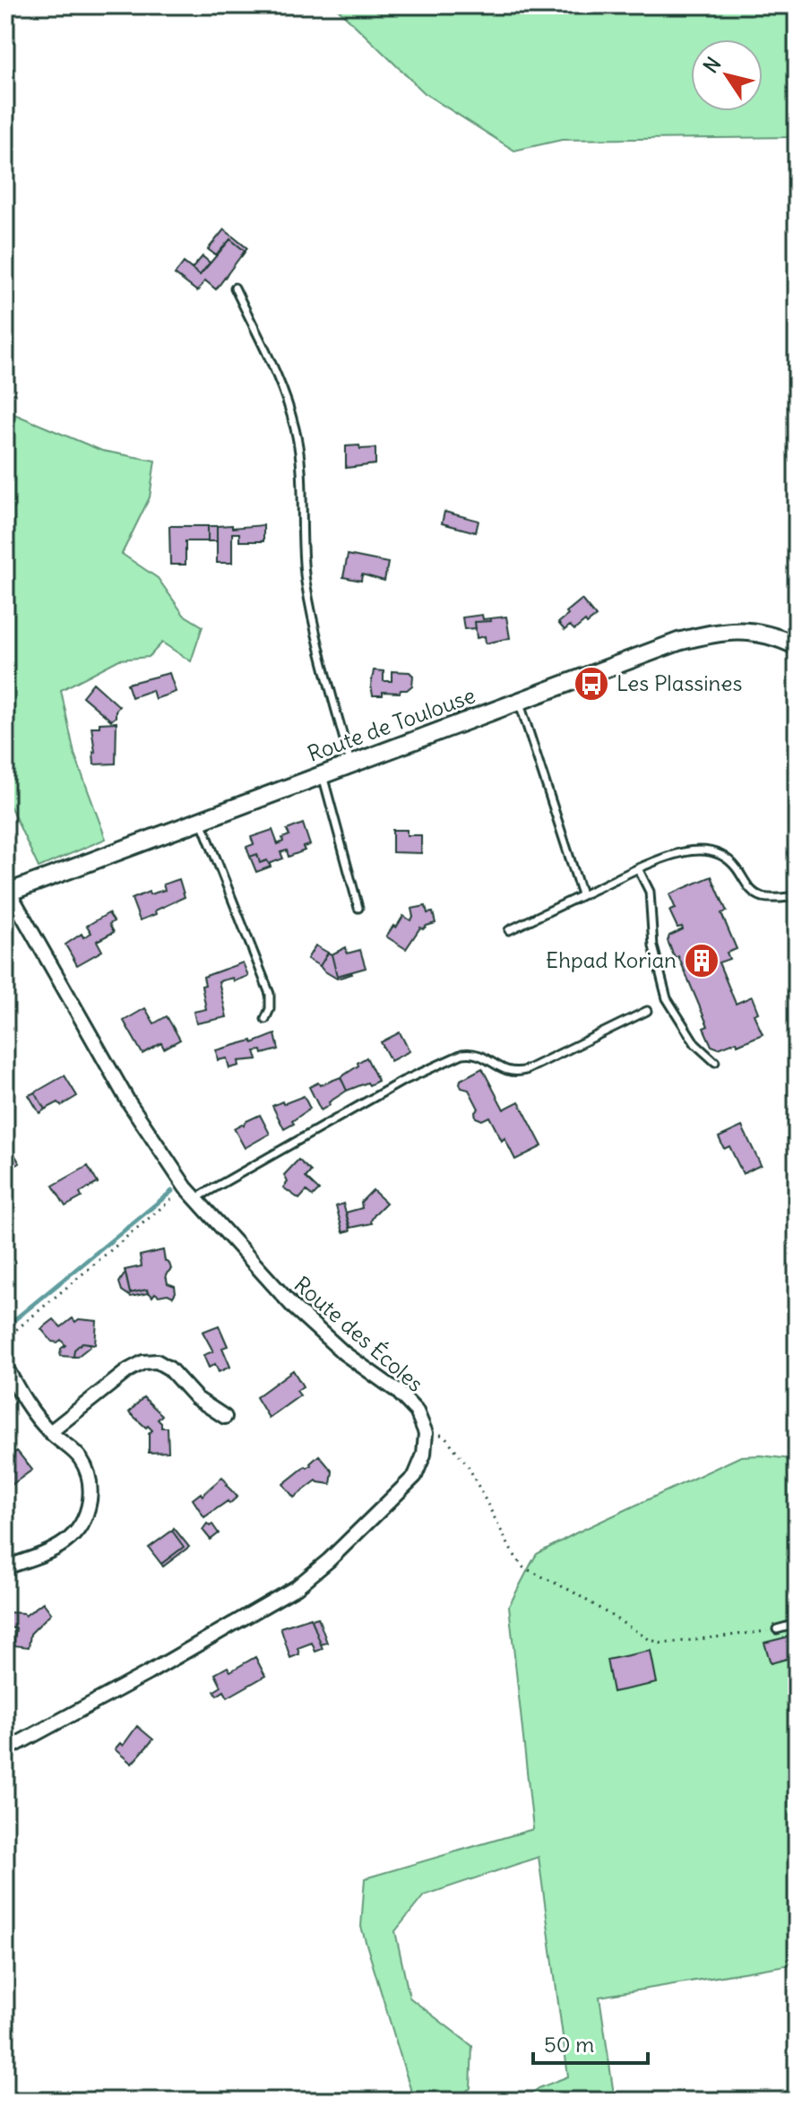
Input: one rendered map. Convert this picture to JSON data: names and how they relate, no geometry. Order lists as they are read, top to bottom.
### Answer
{
  "streets": {
    "street": ["Route de Toulouse", "Route des Écoles"]
  },
  "crossings": [
    ["Route de Toulouse", "Route des Écoles"]
  ],
  "places": {
    "bus stop": ["Les Plassines"],
    "building": ["Ehpad Korian"]
  },
  "scale_bar": "50 m",
  "north": "top left"
}
